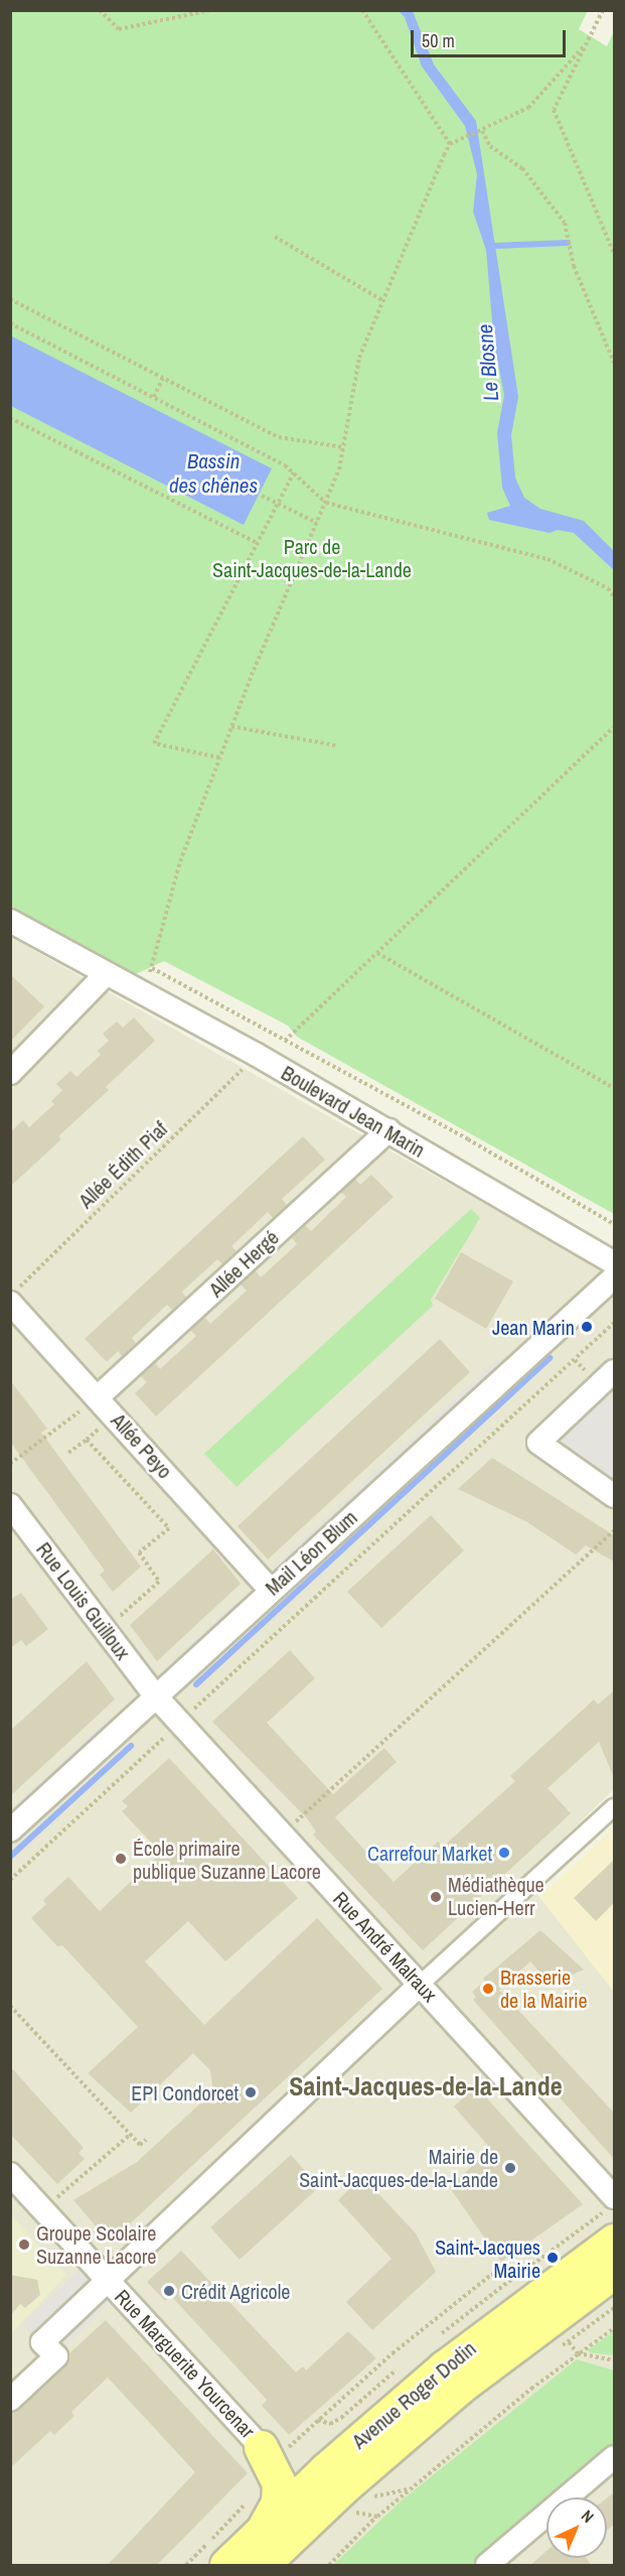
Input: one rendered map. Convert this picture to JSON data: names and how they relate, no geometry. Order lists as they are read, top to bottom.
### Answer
{
  "streets": {
    "main road": ["Avenue Roger Dodin"],
    "street": [
      "Boulevard Jean Marin",
      "Allée Hergé",
      "Allée Peyo",
      "Mail Léon Blum",
      "Rue Louis Guilloux",
      "Rue André Malraux",
      "Rue Marguerite Yourcenar"
    ],
    "path": ["Allée Édith Piaf"]
  },
  "crossings": [
    ["Boulevard Jean Marin", "Allée Édith Piaf"],
    ["Boulevard Jean Marin", "Allée Hergé"],
    ["Allée Édith Piaf", "Allée Peyo"],
    ["Allée Hergé", "Allée Peyo"],
    ["Allée Peyo", "Mail Léon Blum"],
    ["Mail Léon Blum", "Rue Louis Guilloux"],
    ["Mail Léon Blum", "Rue André Malraux"],
    ["Rue Louis Guilloux", "Rue André Malraux"],
    ["Rue André Malraux", "Avenue Roger Dodin"]
  ],
  "districts": ["Saint-Jacques-de-la-Lande"],
  "water": ["Le Blosne", "Bassin des chênes"],
  "parks": ["Parc de Saint-Jacques-de-la-Lande"],
  "places": [
    "Jean Marin",
    "Carrefour Market",
    "École primaire publique Suzanne Lacore",
    "Médiathèque Lucien-Herr",
    "Brasserie de la Mairie",
    "EPI Condorcet",
    "Mairie de Saint-Jacques-de-la-Lande",
    "Groupe Scolaire Suzanne Lacore",
    "Saint-Jacques Mairie",
    "Crédit Agricole"
  ],
  "scale_bar": "50 m",
  "north": "top right"
}
